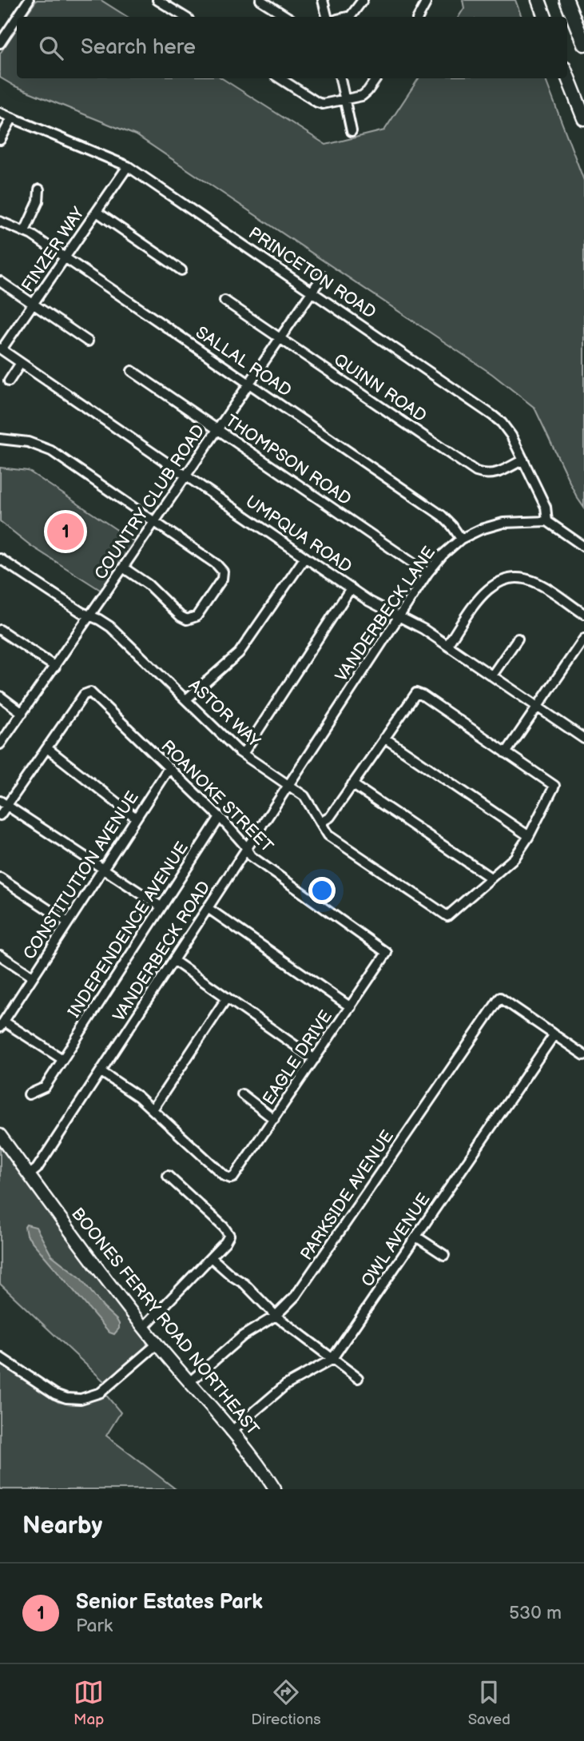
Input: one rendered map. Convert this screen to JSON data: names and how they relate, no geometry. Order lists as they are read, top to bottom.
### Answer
{
  "streets": {
    "main road": ["BOONES FERRY ROAD NORTHEAST"],
    "street": [
      "FINZER WAY",
      "PRINCETON ROAD",
      "SALLAL ROAD",
      "QUINN ROAD",
      "THOMPSON ROAD",
      "COUNTRY CLUB ROAD",
      "UMPQUA ROAD",
      "VANDERBECK LANE",
      "ASTOR WAY",
      "ROANOKE STREET",
      "CONSTITUTION AVENUE",
      "INDEPENDENCE AVENUE",
      "VANDERBECK ROAD",
      "EAGLE DRIVE",
      "PARKSIDE AVENUE",
      "OWL AVENUE"
    ]
  },
  "crossings": [
    ["FINZER WAY", "PRINCETON ROAD"],
    ["FINZER WAY", "SALLAL ROAD"],
    ["FINZER WAY", "UMPQUA ROAD"],
    ["PRINCETON ROAD", "QUINN ROAD"],
    ["PRINCETON ROAD", "COUNTRY CLUB ROAD"],
    ["PRINCETON ROAD", "VANDERBECK LANE"],
    ["SALLAL ROAD", "COUNTRY CLUB ROAD"],
    ["SALLAL ROAD", "VANDERBECK LANE"],
    ["QUINN ROAD", "COUNTRY CLUB ROAD"],
    ["THOMPSON ROAD", "COUNTRY CLUB ROAD"],
    ["THOMPSON ROAD", "VANDERBECK LANE"],
    ["COUNTRY CLUB ROAD", "UMPQUA ROAD"],
    ["COUNTRY CLUB ROAD", "ASTOR WAY"],
    ["UMPQUA ROAD", "VANDERBECK LANE"],
    ["VANDERBECK LANE", "ASTOR WAY"],
    ["VANDERBECK LANE", "VANDERBECK ROAD"],
    ["ROANOKE STREET", "CONSTITUTION AVENUE"],
    ["ROANOKE STREET", "INDEPENDENCE AVENUE"],
    ["ROANOKE STREET", "VANDERBECK ROAD"],
    ["ROANOKE STREET", "EAGLE DRIVE"],
    ["VANDERBECK ROAD", "BOONES FERRY ROAD NORTHEAST"],
    ["PARKSIDE AVENUE", "OWL AVENUE"],
    ["PARKSIDE AVENUE", "BOONES FERRY ROAD NORTHEAST"],
    ["OWL AVENUE", "BOONES FERRY ROAD NORTHEAST"]
  ],
  "page": {
    "search": "Search here",
    "pins": "1",
    "heading": "Nearby",
    "list": [
      {
        "mark": "1",
        "name": "Senior Estates Park",
        "note": "Park",
        "value": "530 m"
      }
    ],
    "nav": ["Map", "Directions", "Saved"]
  }
}
